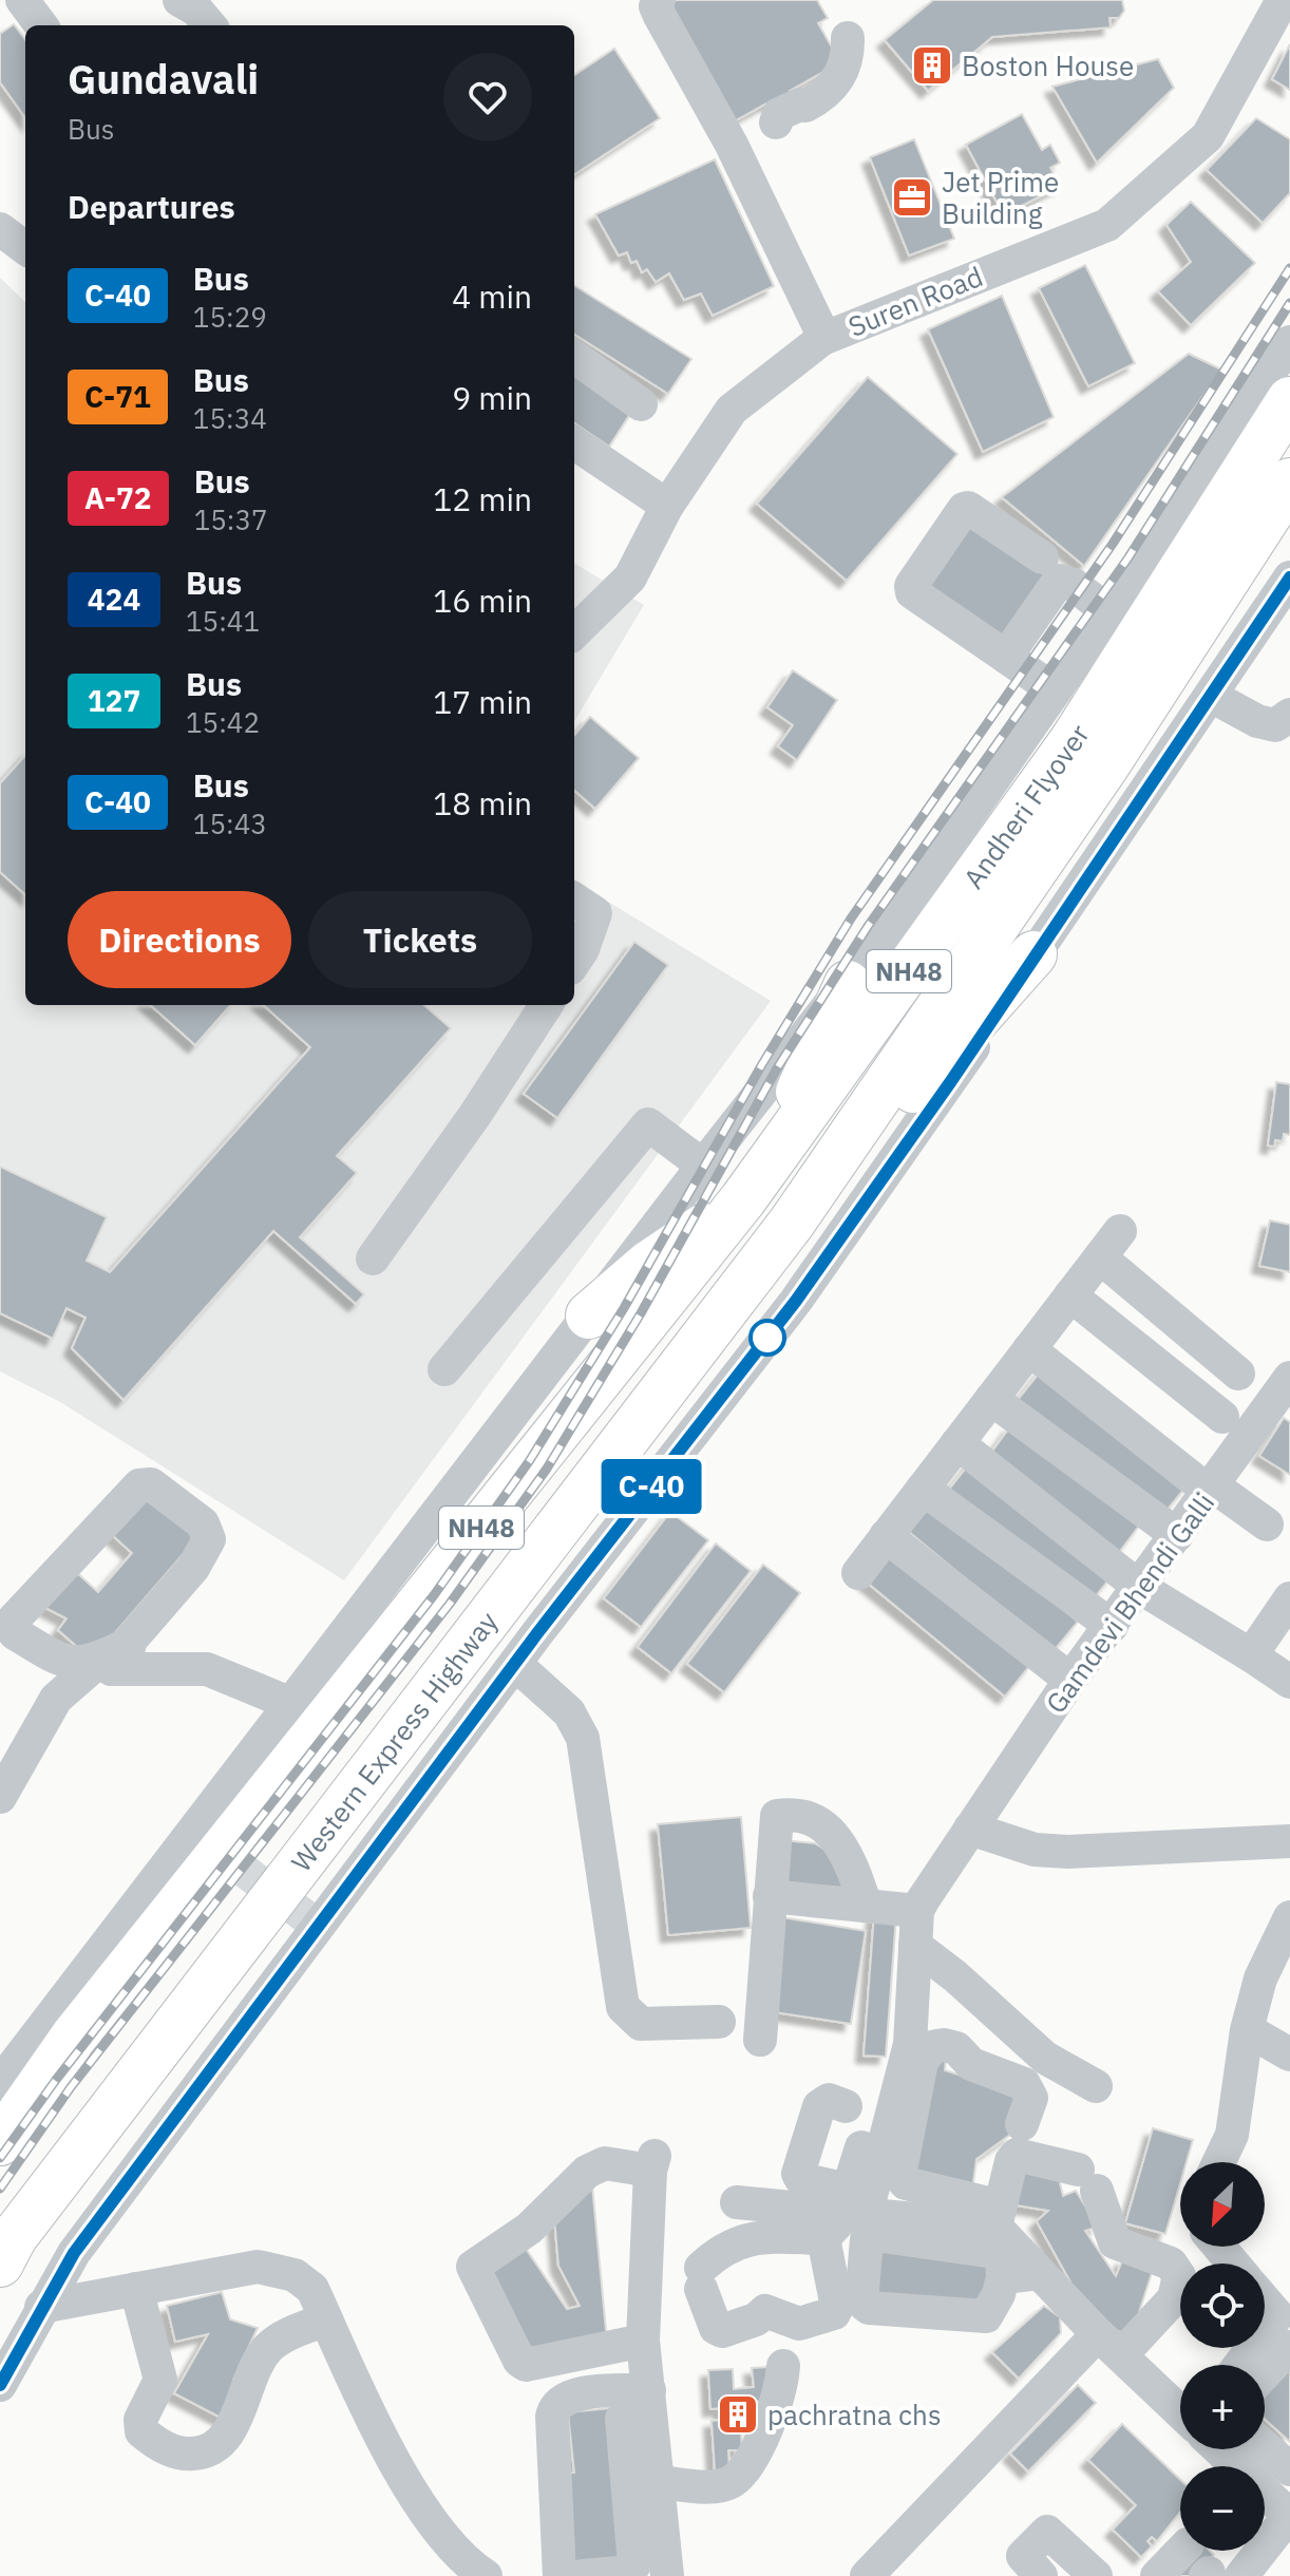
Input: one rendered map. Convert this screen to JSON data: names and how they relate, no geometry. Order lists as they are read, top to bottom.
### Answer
{
  "streets": {
    "highway": ["Andheri Flyover", "NH48", "Western Express Highway"],
    "street": ["Suren Road", "Gamdevi Bhendi Galli"]
  },
  "crossings": [
    ["Andheri Flyover", "NH48"],
    ["Andheri Flyover", "Western Express Highway"]
  ],
  "places": {
    "building": ["Boston House", "pachratna chs"],
    "office": ["Jet Prime Building"]
  },
  "lines": ["bus line C-40"],
  "north": "bottom left",
  "page": {
    "on_map": "C-40",
    "heading": [
      ["Gundavali", "Bus"],
      "Departures"
    ],
    "list": [
      {
        "mark": "C-40",
        "name": "Bus",
        "note": "15:29",
        "value": "4 min"
      },
      {
        "mark": "C-71",
        "name": "Bus",
        "note": "15:34",
        "value": "9 min"
      },
      {
        "mark": "A-72",
        "name": "Bus",
        "note": "15:37",
        "value": "12 min"
      },
      {
        "mark": "424",
        "name": "Bus",
        "note": "15:41",
        "value": "16 min"
      },
      {
        "mark": "127",
        "name": "Bus",
        "note": "15:42",
        "value": "17 min"
      },
      {
        "mark": "C-40",
        "name": "Bus",
        "note": "15:43",
        "value": "18 min"
      }
    ],
    "buttons": ["Directions", "Tickets"],
    "map_buttons": ["+", "−"]
  }
}
